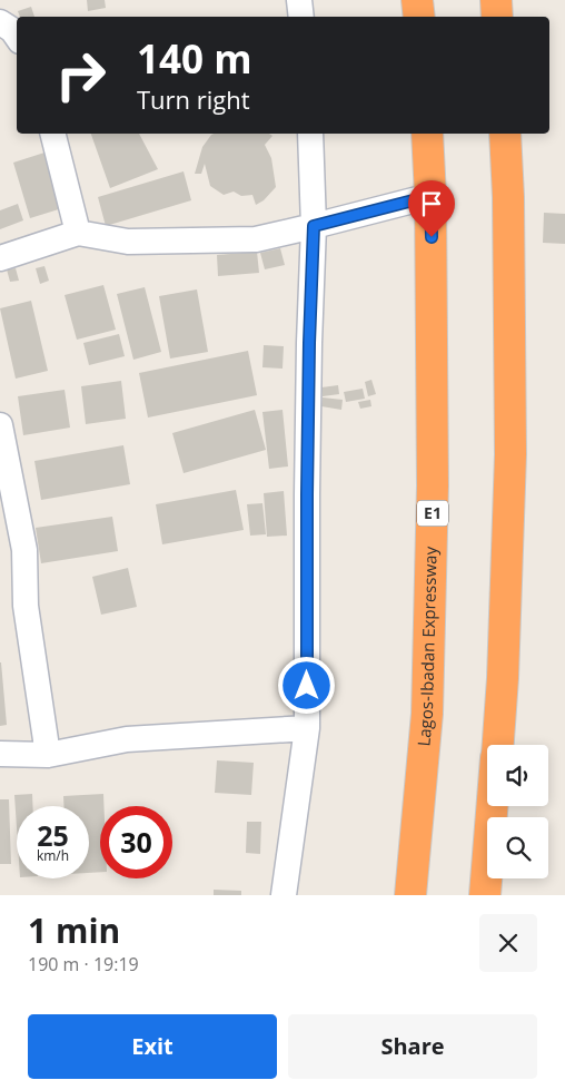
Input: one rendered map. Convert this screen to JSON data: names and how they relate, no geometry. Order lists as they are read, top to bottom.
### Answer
{
  "streets": {
    "highway": ["E1", "Lagos-Ibadan Expressway"]
  },
  "page": {
    "turn": ["140 m", "Turn right"],
    "speed": "25 km/h",
    "limit": "30",
    "heading": ["1 min", "190 m · 19:19"],
    "buttons": ["Exit", "Share"]
  }
}
